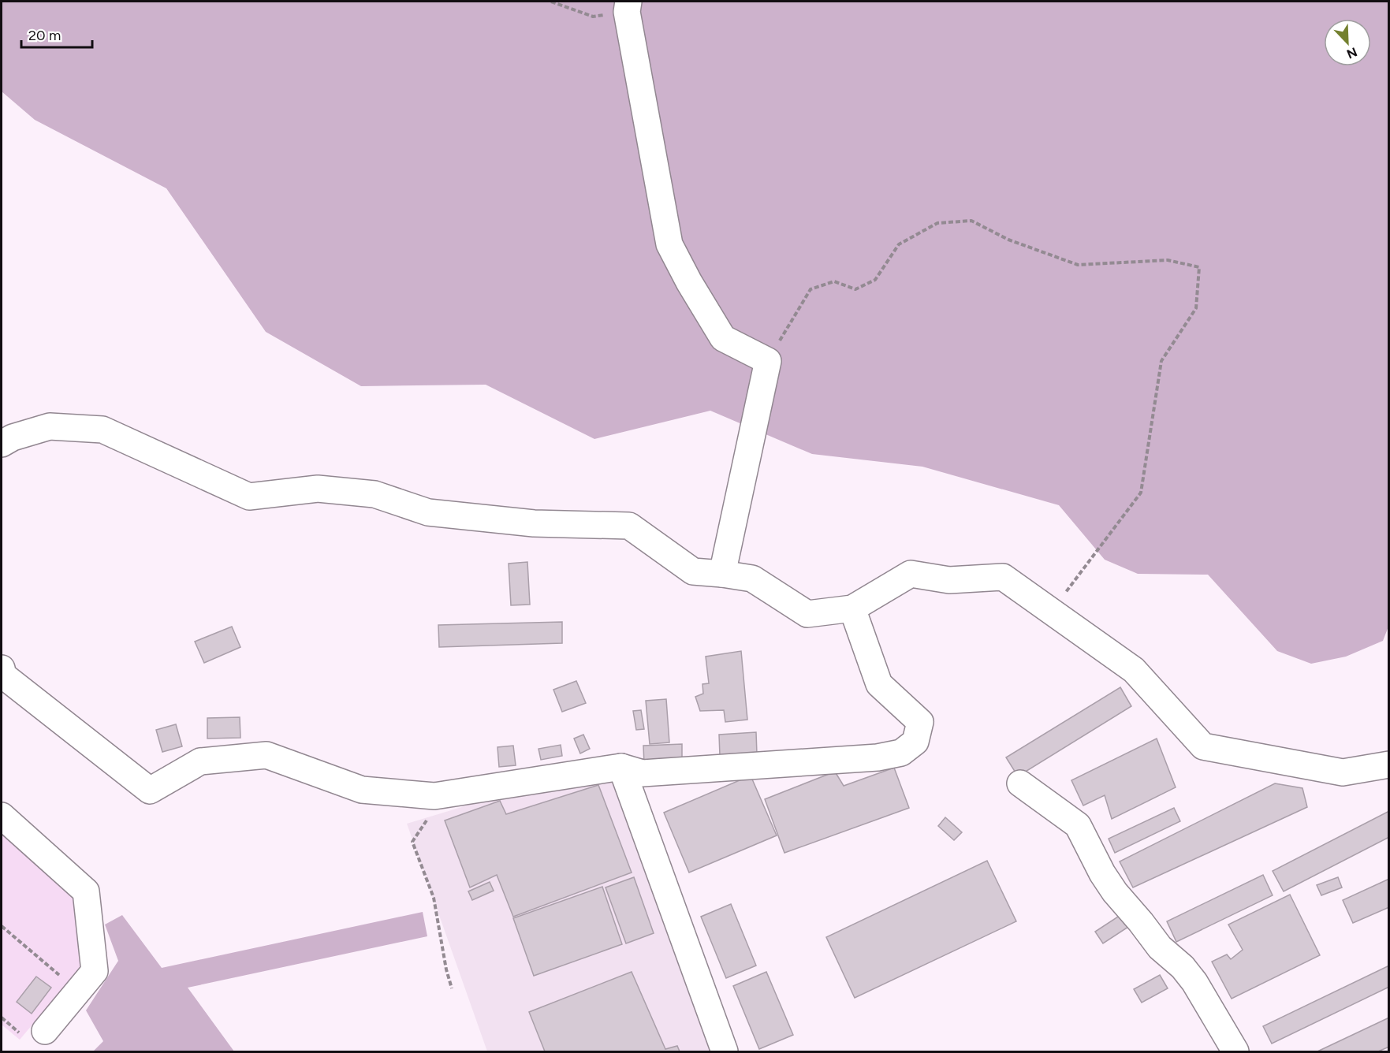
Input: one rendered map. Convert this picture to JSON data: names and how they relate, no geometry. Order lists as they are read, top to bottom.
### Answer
{
  "scale_bar": "20 m",
  "north": "bottom right"
}
